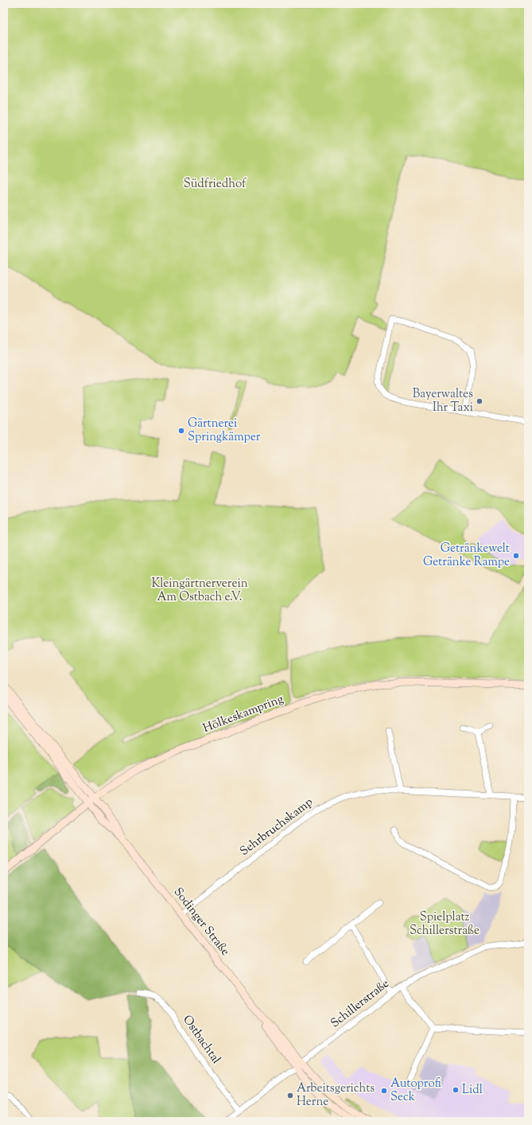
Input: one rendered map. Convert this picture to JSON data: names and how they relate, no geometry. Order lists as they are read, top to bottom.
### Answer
{
  "streets": {
    "main road": ["Hölkeskampring", "Sodinger Straße"],
    "street": ["Sehrbruchskamp", "Schillerstraße", "Ostbachtal"]
  },
  "crossings": [
    ["Hölkeskampring", "Sodinger Straße"],
    ["Sehrbruchskamp", "Sodinger Straße"],
    ["Sodinger Straße", "Schillerstraße"],
    ["Schillerstraße", "Ostbachtal"]
  ],
  "parks": ["Südfriedhof", "Kleingärtnerverein Am Ostbach e.V.", "Spielplatz Schillerstraße"],
  "places": [
    "Bayerwaltes Ihr Taxi",
    "Gärtnerei Springkämper",
    "Getränkewelt Getränke Rampe",
    "Lidl",
    "Autoprofi Seck",
    "Arbeitsgerichts Herne"
  ]
}
